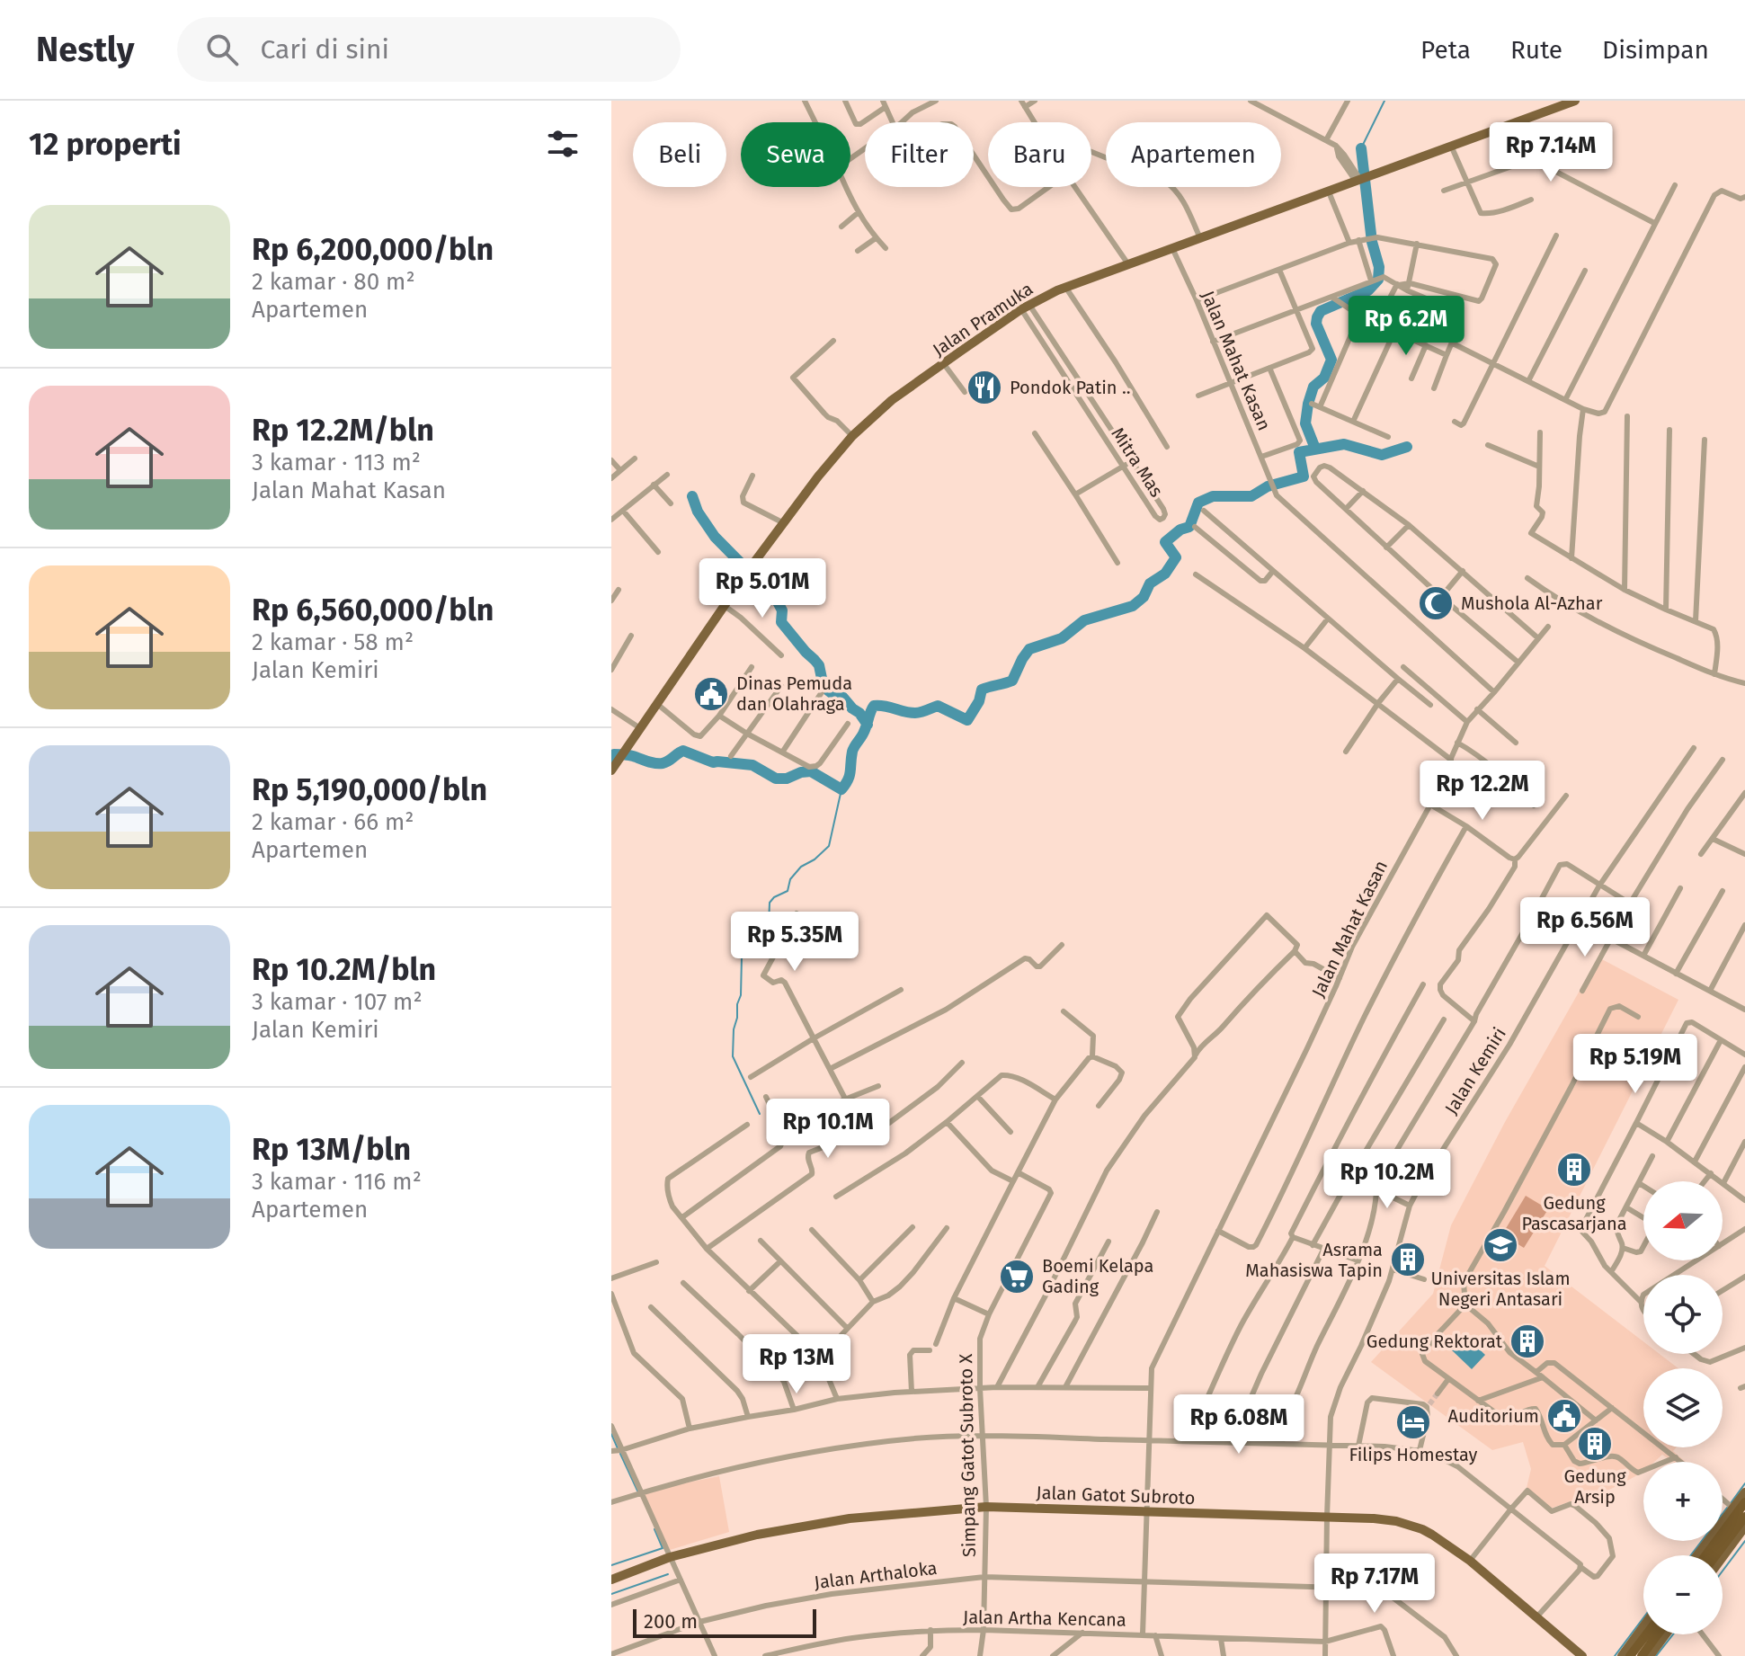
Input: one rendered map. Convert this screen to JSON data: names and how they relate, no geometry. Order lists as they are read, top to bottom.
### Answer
{
  "streets": {
    "main road": ["Jalan Pramuka", "Jalan Gatot Subroto"],
    "street": [
      "Jalan Mahat Kasan",
      "Mitra Mas",
      "Jalan Kemiri",
      "Simpang Gatot Subroto X",
      "Jalan Arthaloka",
      "Jalan Artha Kencana"
    ]
  },
  "crossings": [
    ["Jalan Pramuka", "Jalan Mahat Kasan"],
    ["Jalan Pramuka", "Mitra Mas"],
    ["Jalan Mahat Kasan", "Jalan Gatot Subroto"],
    ["Jalan Mahat Kasan", "Jalan Arthaloka"],
    ["Jalan Mahat Kasan", "Jalan Artha Kencana"],
    ["Jalan Kemiri", "Jalan Gatot Subroto"],
    ["Jalan Kemiri", "Jalan Arthaloka"],
    ["Jalan Kemiri", "Jalan Artha Kencana"],
    ["Simpang Gatot Subroto X", "Jalan Gatot Subroto"],
    ["Simpang Gatot Subroto X", "Jalan Arthaloka"],
    ["Simpang Gatot Subroto X", "Jalan Artha Kencana"]
  ],
  "places": {
    "restaurant": ["Pondok Patin .."],
    "mosque": ["Mushola Al-Azhar"],
    "public building": ["Dinas Pemuda dan Olahraga", "Auditorium"],
    "building": [
      "Gedung Pascasarjana",
      "Asrama Mahasiswa Tapin",
      "Gedung Rektorat",
      "Gedung Arsip"
    ],
    "school or university": ["Universitas Islam Negeri Antasari"],
    "supermarket": ["Boemi Kelapa Gading"],
    "hotel": ["Filips Homestay"]
  },
  "scale_bar": "200 m",
  "north": "left",
  "page": {
    "header": "Nestly",
    "search": "Cari di sini",
    "nav": ["Peta", "Rute", "Disimpan"],
    "heading": "12 properti",
    "price": [
      "Rp 7.14M",
      "Rp 6.2M",
      "Rp 5.01M",
      "Rp 12.2M",
      "Rp 6.56M",
      "Rp 5.35M",
      "Rp 5.19M",
      "Rp 10.1M",
      "Rp 10.2M",
      "Rp 13M",
      "Rp 6.08M",
      "Rp 7.17M"
    ],
    "chip": [
      "Beli",
      "Sewa",
      "Filter",
      "Baru",
      "Apartemen"
    ],
    "list": [
      {
        "name": "Rp 6,200,000/bln",
        "note": "2 kamar · 80 m² · Apartemen"
      },
      {
        "name": "Rp 12.2M/bln",
        "note": "3 kamar · 113 m² · Jalan Mahat Kasan"
      },
      {
        "name": "Rp 6,560,000/bln",
        "note": "2 kamar · 58 m² · Jalan Kemiri"
      },
      {
        "name": "Rp 5,190,000/bln",
        "note": "2 kamar · 66 m² · Apartemen"
      },
      {
        "name": "Rp 10.2M/bln",
        "note": "3 kamar · 107 m² · Jalan Kemiri"
      },
      {
        "name": "Rp 13M/bln",
        "note": "3 kamar · 116 m² · Apartemen"
      }
    ],
    "map_buttons": ["+", "−"],
    "scale": "200 m"
  }
}
